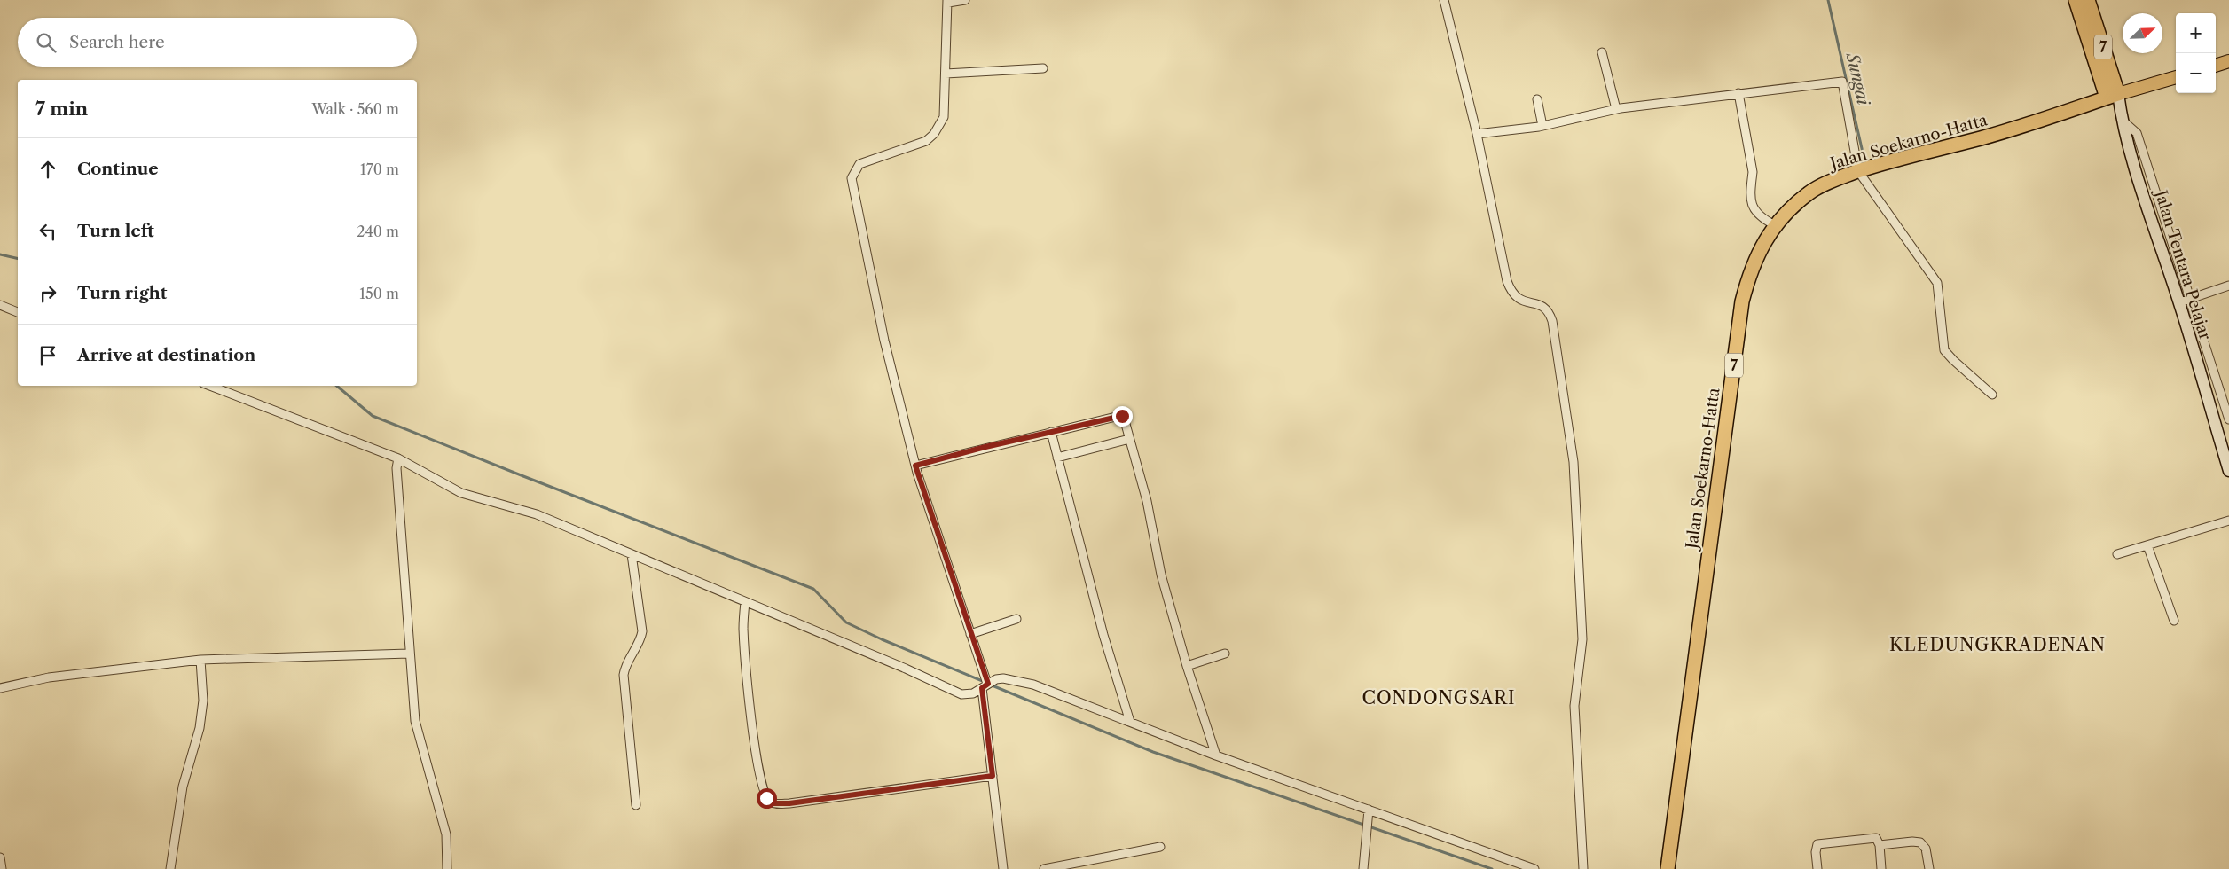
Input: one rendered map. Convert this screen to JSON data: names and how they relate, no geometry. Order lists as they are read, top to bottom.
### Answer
{
  "streets": {
    "highway": ["7", "Jalan Soekarno-Hatta"],
    "main road": ["Jalan Tentara Pelajar"]
  },
  "crossings": [
    ["7", "Jalan Soekarno-Hatta"],
    ["7", "Jalan Tentara Pelajar"],
    ["Jalan Soekarno-Hatta", "Jalan Tentara Pelajar"]
  ],
  "districts": ["KLEDUNGKRADENAN", "CONDONGSARI"],
  "water": ["Sungai"],
  "north": "top right",
  "page": {
    "map_buttons": ["+", "−"],
    "search": "Search here",
    "heading": ["7 min", "Walk · 560 m"],
    "list": [
      ["Continue", "170 m"],
      ["Turn left", "240 m"],
      ["Turn right", "150 m"],
      "Arrive at destination"
    ]
  }
}
